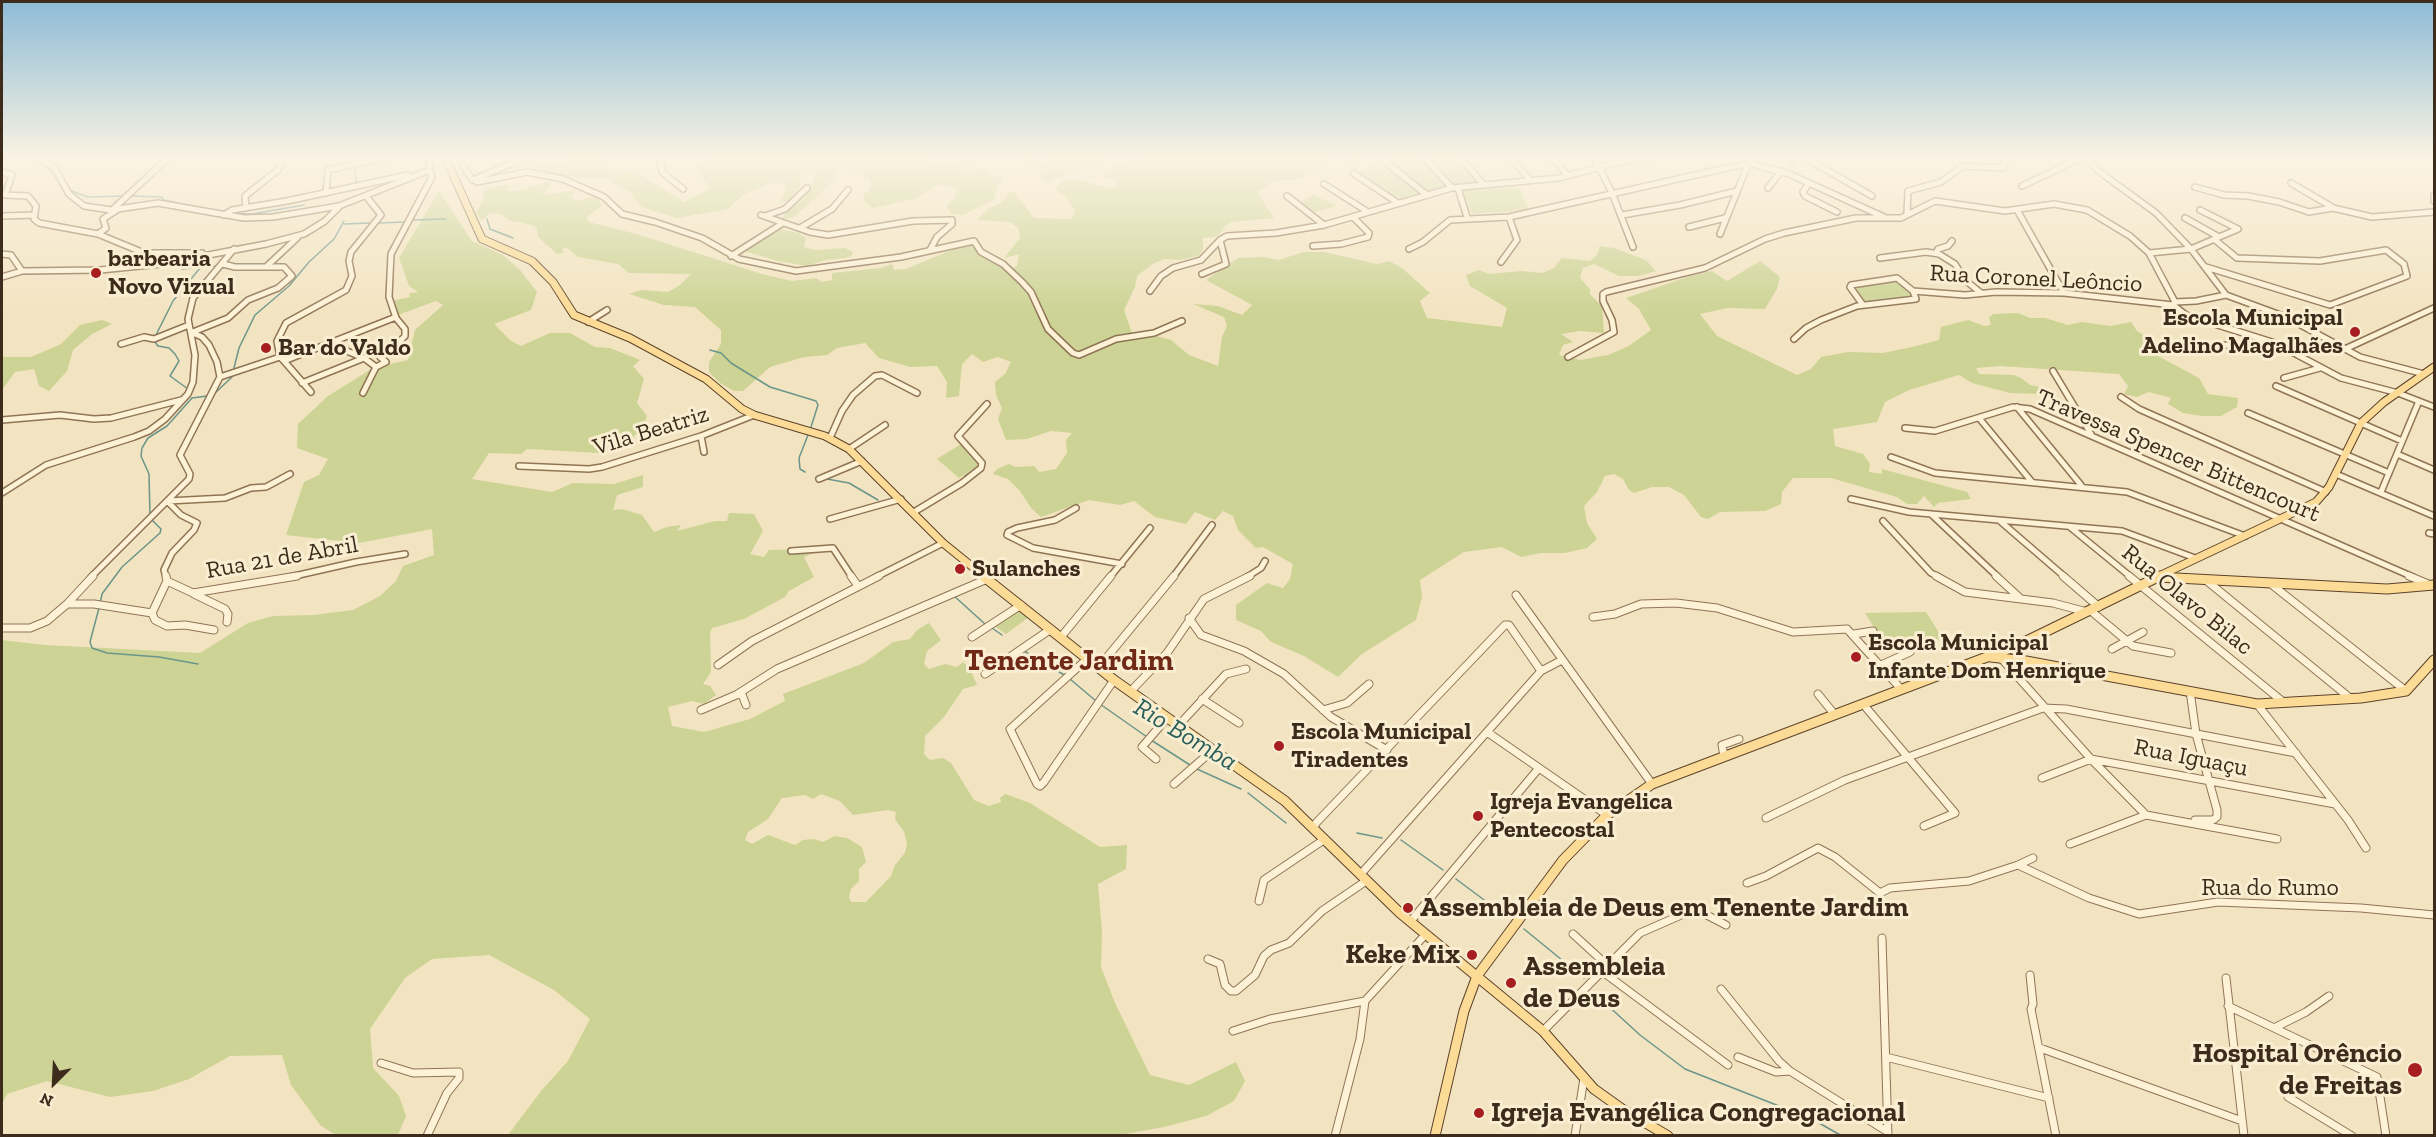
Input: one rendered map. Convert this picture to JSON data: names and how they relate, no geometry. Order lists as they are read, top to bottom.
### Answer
{
  "streets": {
    "street": [
      "Rua Coronel Leôncio",
      "Vila Beatriz",
      "Travessa Spencer Bittencourt",
      "Rua 21 de Abril",
      "Rua Olavo Bilac",
      "Rua Iguaçu",
      "Rua do Rumo"
    ]
  },
  "districts": ["Tenente Jardim"],
  "water": ["Rio Bomba"],
  "places": [
    "barbearia Novo Vizual",
    "Escola Municipal Adelino Magalhães",
    "Bar do Valdo",
    "Sulanches",
    "Escola Municipal Infante Dom Henrique",
    "Escola Municipal Tiradentes",
    "Igreja Evangelica Pentecostal",
    "Assembleia de Deus em Tenente Jardim",
    "Keke Mix",
    "Assembleia de Deus",
    "Hospital Orêncio de Freitas",
    "Igreja Evangélica Congregacional"
  ],
  "north": "bottom left"
}
